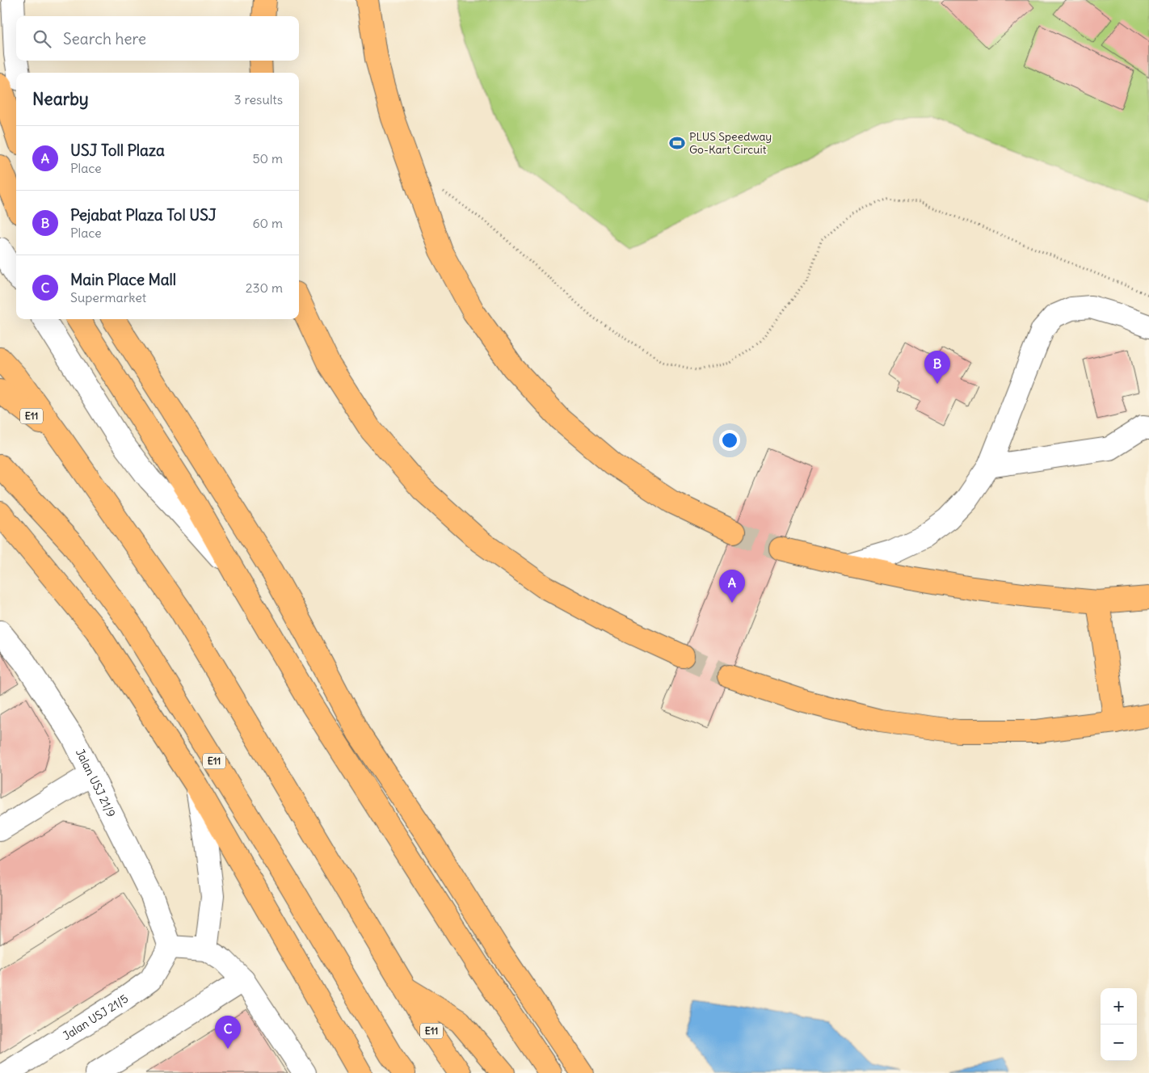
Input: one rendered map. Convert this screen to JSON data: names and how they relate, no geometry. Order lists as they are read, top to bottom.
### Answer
{
  "streets": {
    "main road": ["E11"],
    "street": ["Jalan USJ 21/9", "Jalan USJ 21/5"]
  },
  "crossings": [
    ["Jalan USJ 21/9", "Jalan USJ 21/5"]
  ],
  "places": {
    "sports": ["PLUS Speedway Go-Kart Circuit"]
  },
  "page": {
    "search": "Search here",
    "heading": ["Nearby", "3 results"],
    "list": [
      {
        "mark": "A",
        "name": "USJ Toll Plaza",
        "note": "Place",
        "value": "50 m"
      },
      {
        "mark": "B",
        "name": "Pejabat Plaza Tol USJ",
        "note": "Place",
        "value": "60 m"
      },
      {
        "mark": "C",
        "name": "Main Place Mall",
        "note": "Supermarket",
        "value": "230 m"
      }
    ],
    "pins": ["B", "A", "C"],
    "map_buttons": ["+", "−"]
  }
}
